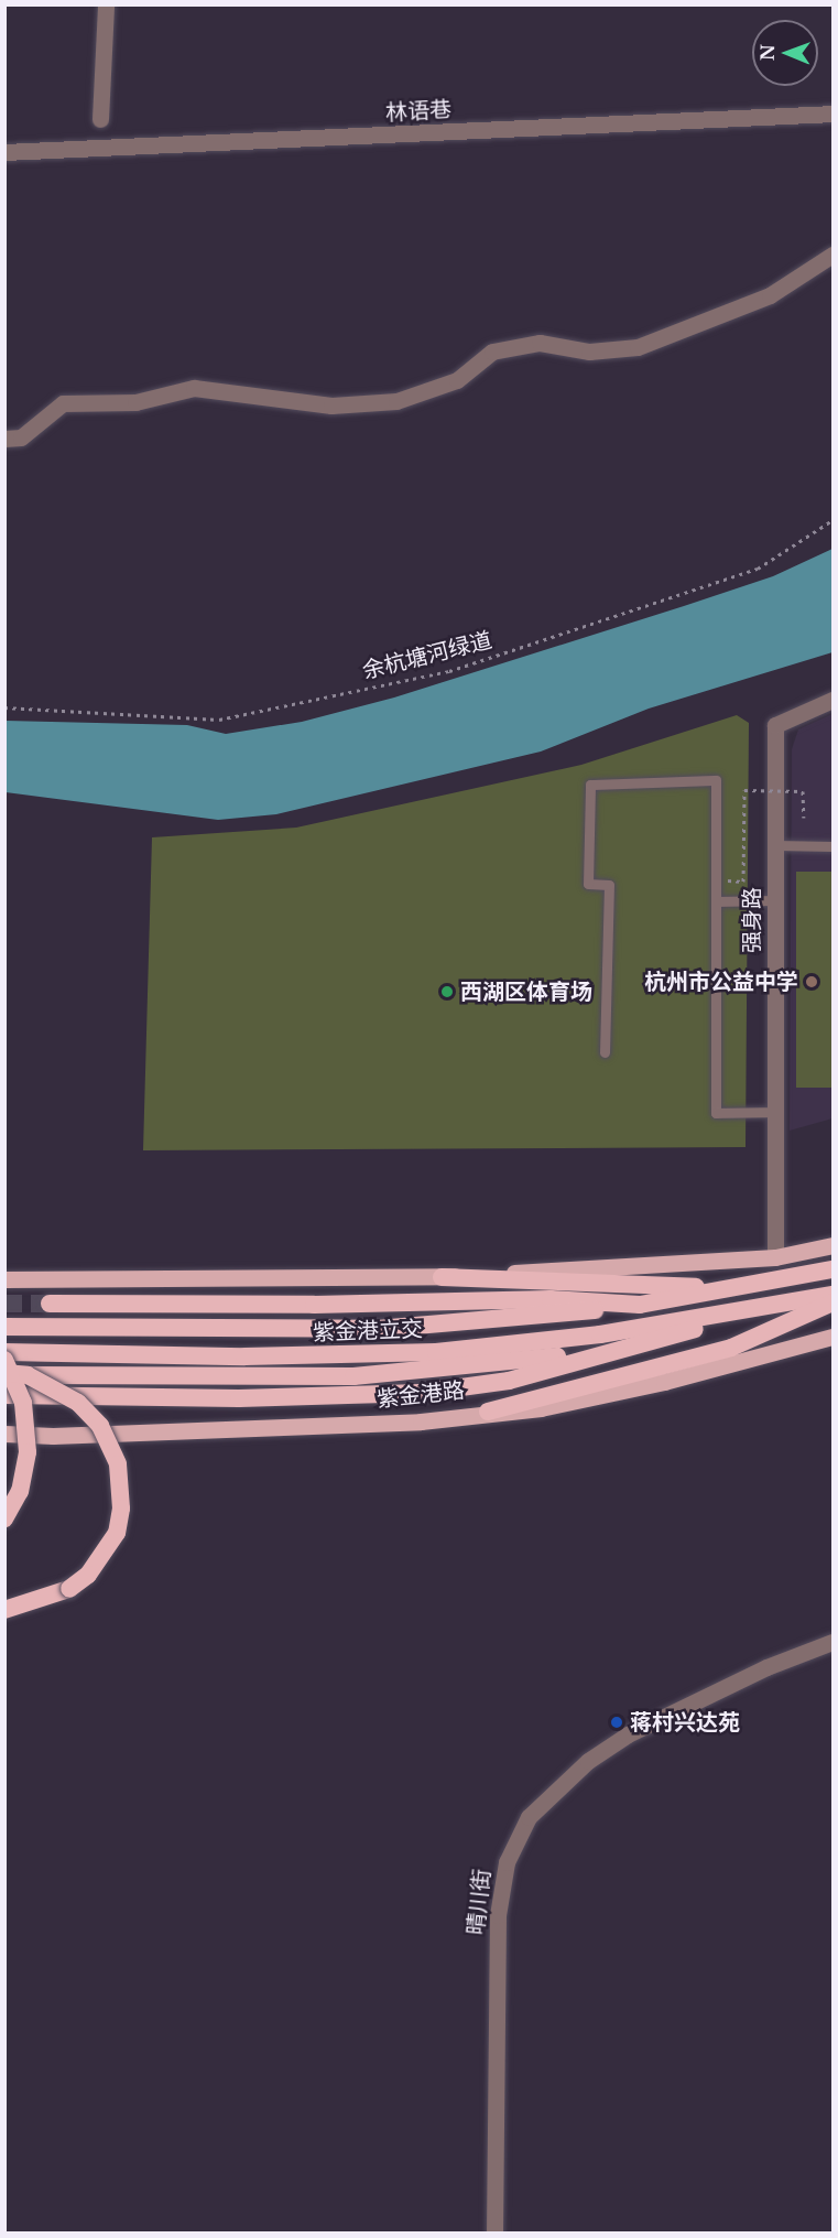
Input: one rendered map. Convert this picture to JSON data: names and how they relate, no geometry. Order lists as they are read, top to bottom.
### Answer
{
  "streets": {
    "highway": ["紫金港立交"],
    "main road": ["紫金港路"],
    "street": ["林语巷", "强身路", "晴川街"],
    "path": ["余杭塘河绿道"]
  },
  "places": ["杭州市公益中学", "西湖区体育场", "蒋村兴达苑"],
  "north": "left"
}
